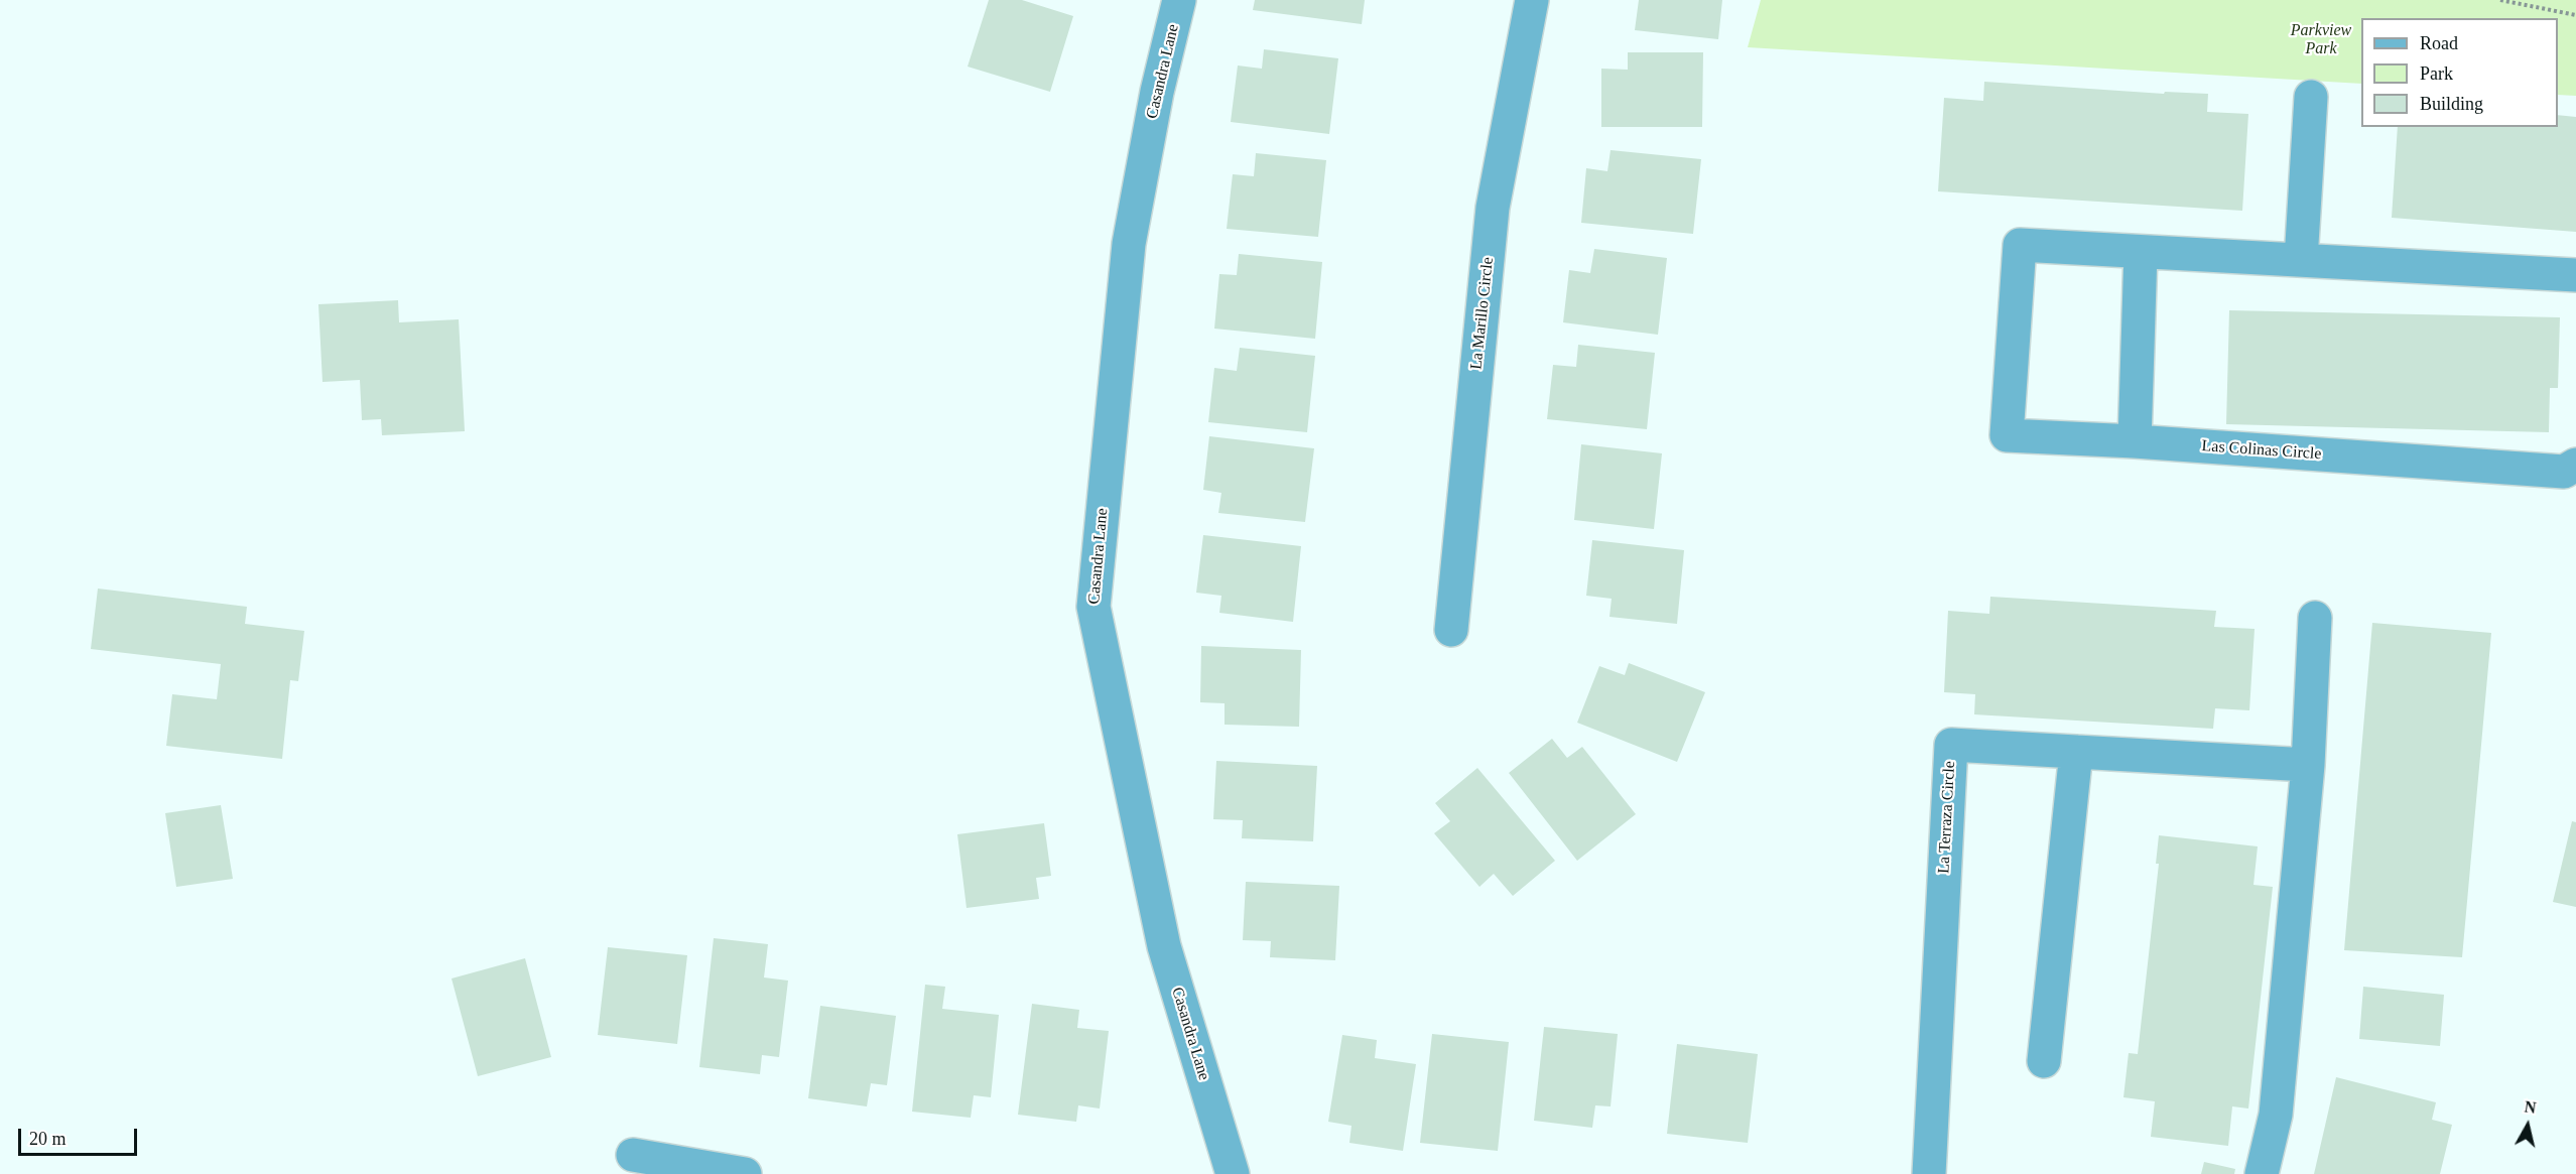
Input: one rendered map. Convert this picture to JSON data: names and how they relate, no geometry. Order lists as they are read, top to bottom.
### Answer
{
  "streets": {
    "street": [
      "Casandra Lane",
      "La Marillo Circle",
      "Las Colinas Circle",
      "La Terraza Circle"
    ]
  },
  "parks": ["Parkview Park"],
  "legend": ["Road", "Park", "Building"],
  "scale_bar": "20 m",
  "north": "top"
}
